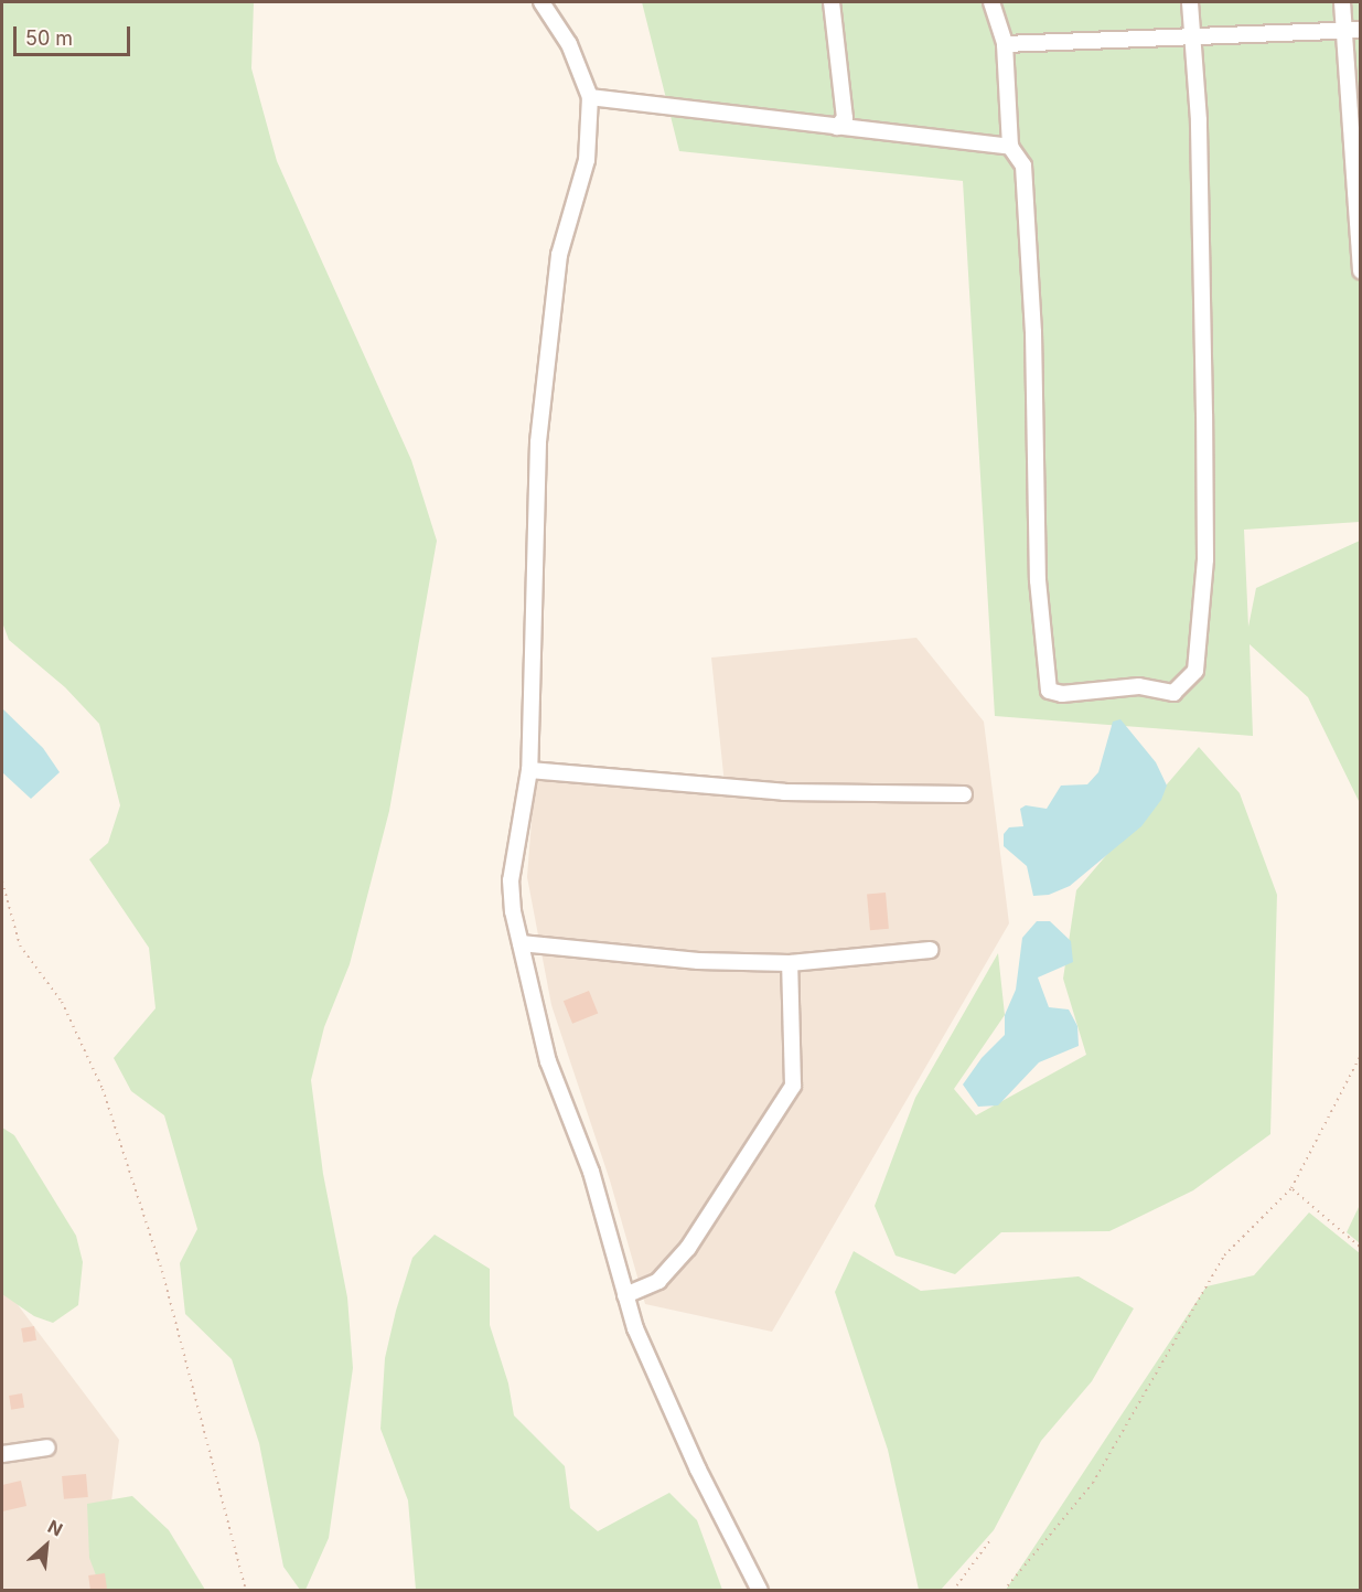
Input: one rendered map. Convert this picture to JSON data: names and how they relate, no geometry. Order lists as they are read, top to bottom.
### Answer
{
  "scale_bar": "50 m",
  "north": "top right"
}
